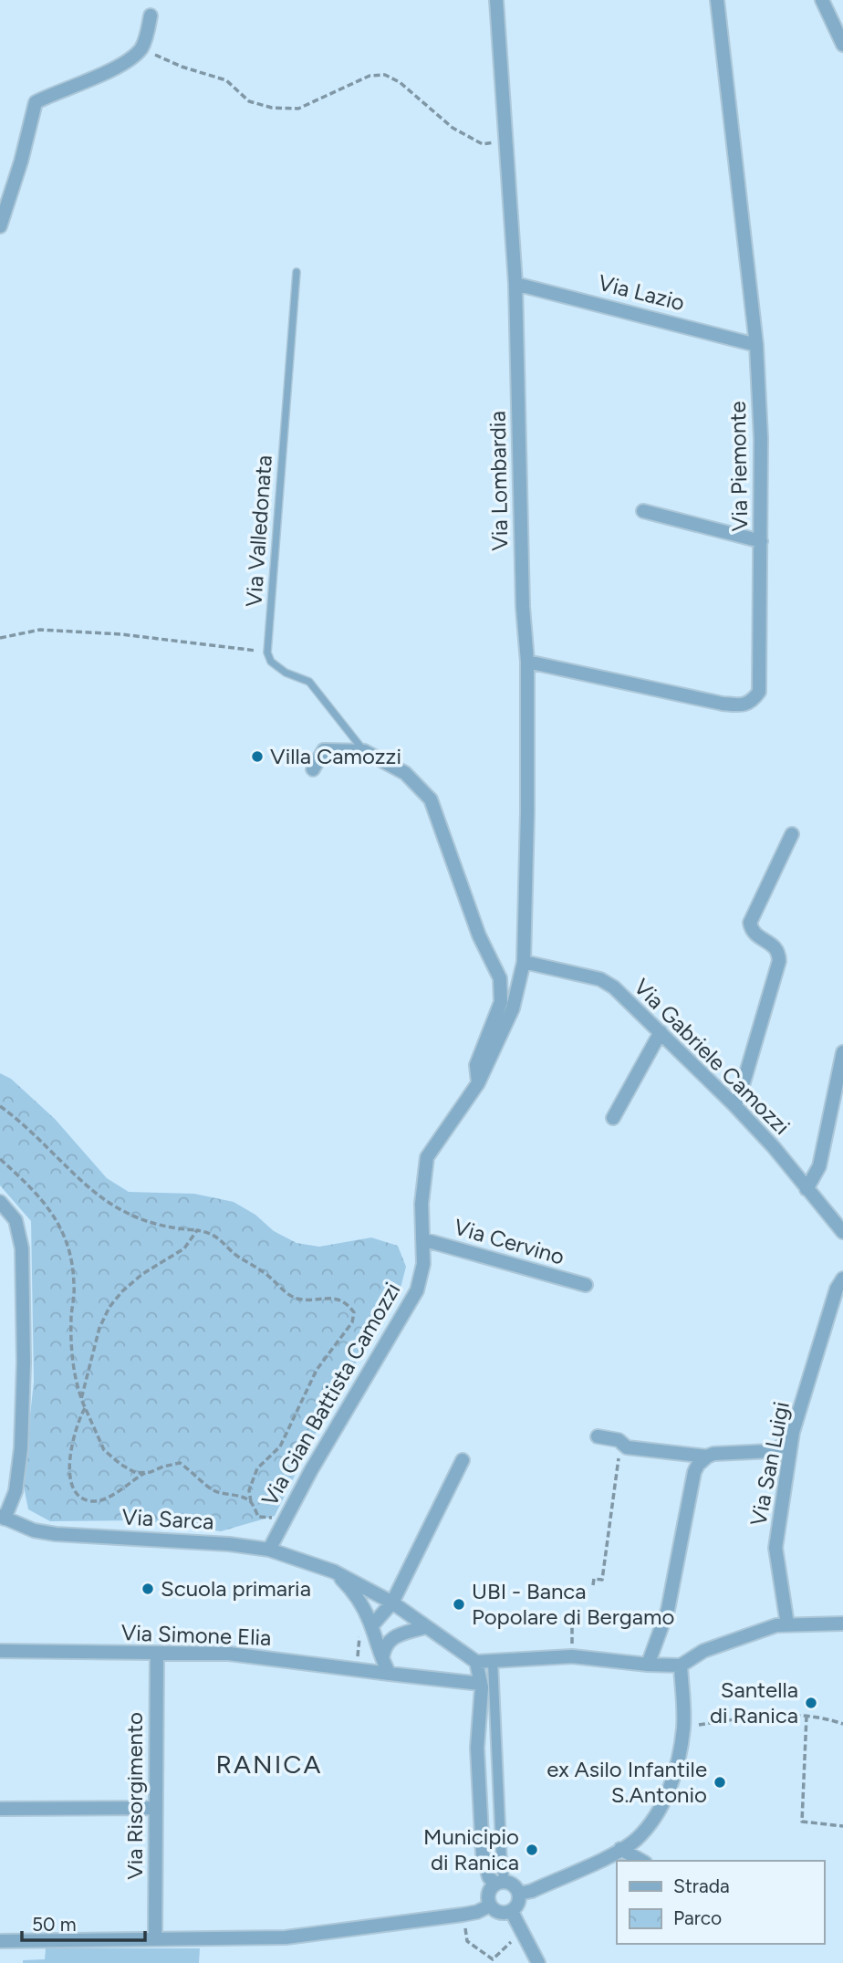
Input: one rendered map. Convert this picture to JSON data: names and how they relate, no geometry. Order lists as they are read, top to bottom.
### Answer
{
  "streets": {
    "street": [
      "Via Lazio",
      "Via Piemonte",
      "Via Lombardia",
      "Via Gabriele Camozzi",
      "Via Cervino",
      "Via Gian Battista Camozzi",
      "Via San Luigi",
      "Via Sarca",
      "Via Simone Elia",
      "Via Risorgimento"
    ],
    "lane": ["Via Valledonata"]
  },
  "crossings": [
    ["Via Lazio", "Via Piemonte"],
    ["Via Lazio", "Via Lombardia"],
    ["Via Piemonte", "Via Lombardia"],
    ["Via Lombardia", "Via Gabriele Camozzi"],
    ["Via Lombardia", "Via Gian Battista Camozzi"],
    ["Via Gabriele Camozzi", "Via Gian Battista Camozzi"],
    ["Via Cervino", "Via Gian Battista Camozzi"],
    ["Via Gian Battista Camozzi", "Via Sarca"],
    ["Via Simone Elia", "Via Risorgimento"]
  ],
  "districts": ["RANICA"],
  "places": [
    "Villa Camozzi",
    "Scuola primaria",
    "UBI - Banca Popolare di Bergamo",
    "Santella di Ranica",
    "ex Asilo Infantile S.Antonio",
    "Municipio di Ranica"
  ],
  "legend": ["Strada", "Parco"],
  "scale_bar": "50 m"
}
